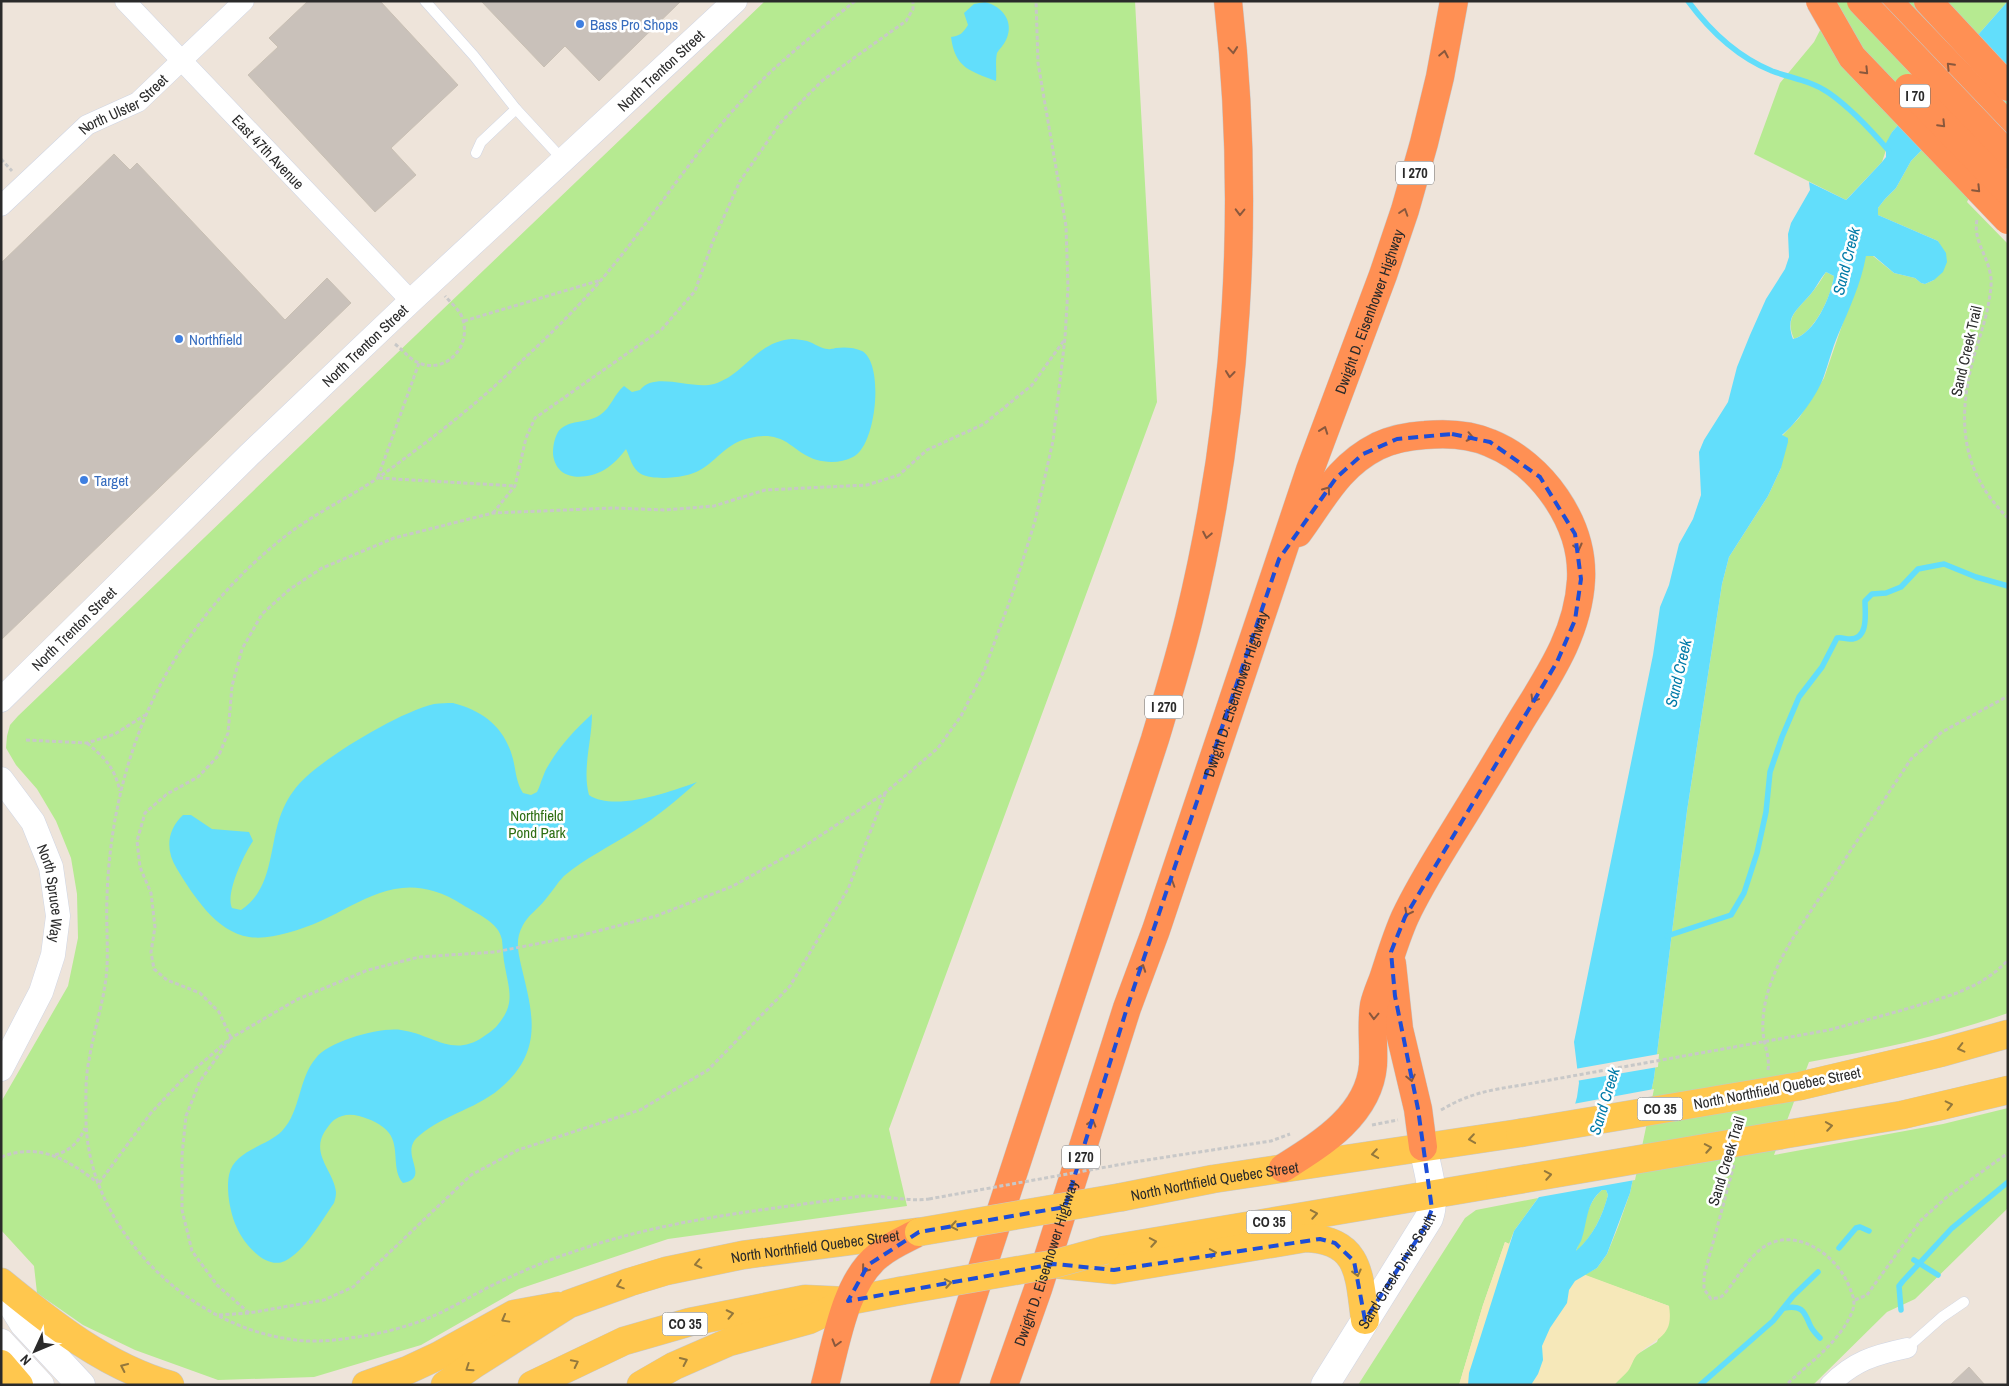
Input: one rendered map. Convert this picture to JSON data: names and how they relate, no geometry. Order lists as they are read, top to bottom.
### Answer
{
  "streets": {
    "highway": ["I 70", "I 270", "Dwight D. Eisenhower Highway"],
    "main road": ["North Northfield Quebec Street", "CO 35", "Sand Creek Drive South"],
    "street": [
      "North Trenton Street",
      "North Ulster Street",
      "East 47th Avenue",
      "North Spruce Way"
    ],
    "path": ["Sand Creek Trail"]
  },
  "crossings": [
    ["North Trenton Street", "East 47th Avenue"],
    ["North Ulster Street", "East 47th Avenue"],
    ["North Northfield Quebec Street", "Sand Creek Drive South"],
    ["CO 35", "Sand Creek Drive South"]
  ],
  "water": ["Sand Creek"],
  "parks": ["Northfield Pond Park"],
  "places": ["Bass Pro Shops", "Northfield", "Target"],
  "north": "bottom left"
}
